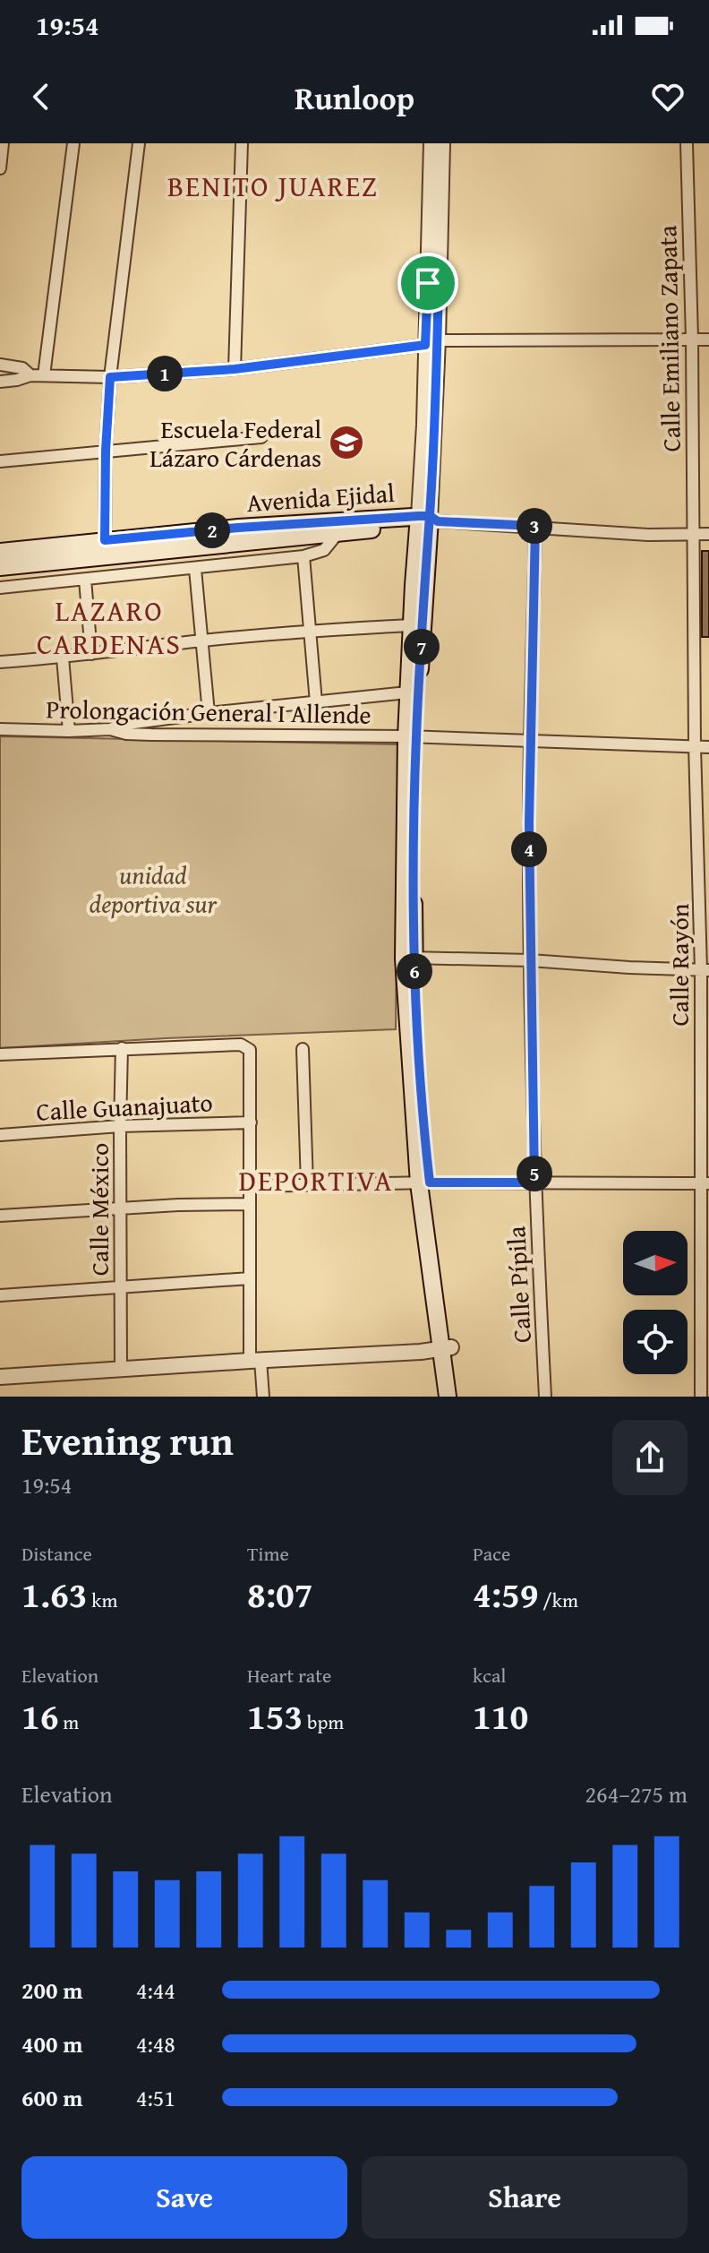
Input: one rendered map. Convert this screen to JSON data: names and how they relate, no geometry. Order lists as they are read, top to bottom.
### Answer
{
  "streets": {
    "main road": ["Avenida Ejidal"],
    "street": [
      "Calle Emiliano Zapata",
      "Prolongación General I Allende",
      "Calle Rayón",
      "Calle Guanajuato",
      "Calle México",
      "Calle Pípila"
    ]
  },
  "crossings": [
    ["Calle Emiliano Zapata", "Calle Rayón"],
    ["Prolongación General I Allende", "Calle Rayón"],
    ["Prolongación General I Allende", "Calle Pípila"],
    ["Calle Guanajuato", "Calle México"]
  ],
  "districts": ["BENITO JUAREZ", "LAZARO CARDENAS", "DEPORTIVA"],
  "parks": ["unidad deportiva sur"],
  "places": {
    "school or university": ["Escuela Federal Lázaro Cárdenas"]
  },
  "north": "right",
  "page": {
    "status": "19:54",
    "header": "Runloop",
    "pins": [
      "1",
      "3",
      "2",
      "7",
      "4",
      "6",
      "5"
    ],
    "heading": ["Evening run", "19:54"],
    "stats": [
      ["Distance", "1.63 km"],
      ["Time", "8:07"],
      ["Pace", "4:59 /km"],
      ["Elevation", "16 m"],
      ["Heart rate", "153 bpm"],
      ["kcal", "110"]
    ],
    "chart": ["Elevation", "264–275 m"],
    "list": [
      {
        "name": "200 m",
        "note": "4:44"
      },
      {
        "name": "400 m",
        "note": "4:48"
      },
      {
        "name": "600 m",
        "note": "4:51"
      }
    ],
    "buttons": ["Save", "Share"]
  }
}
